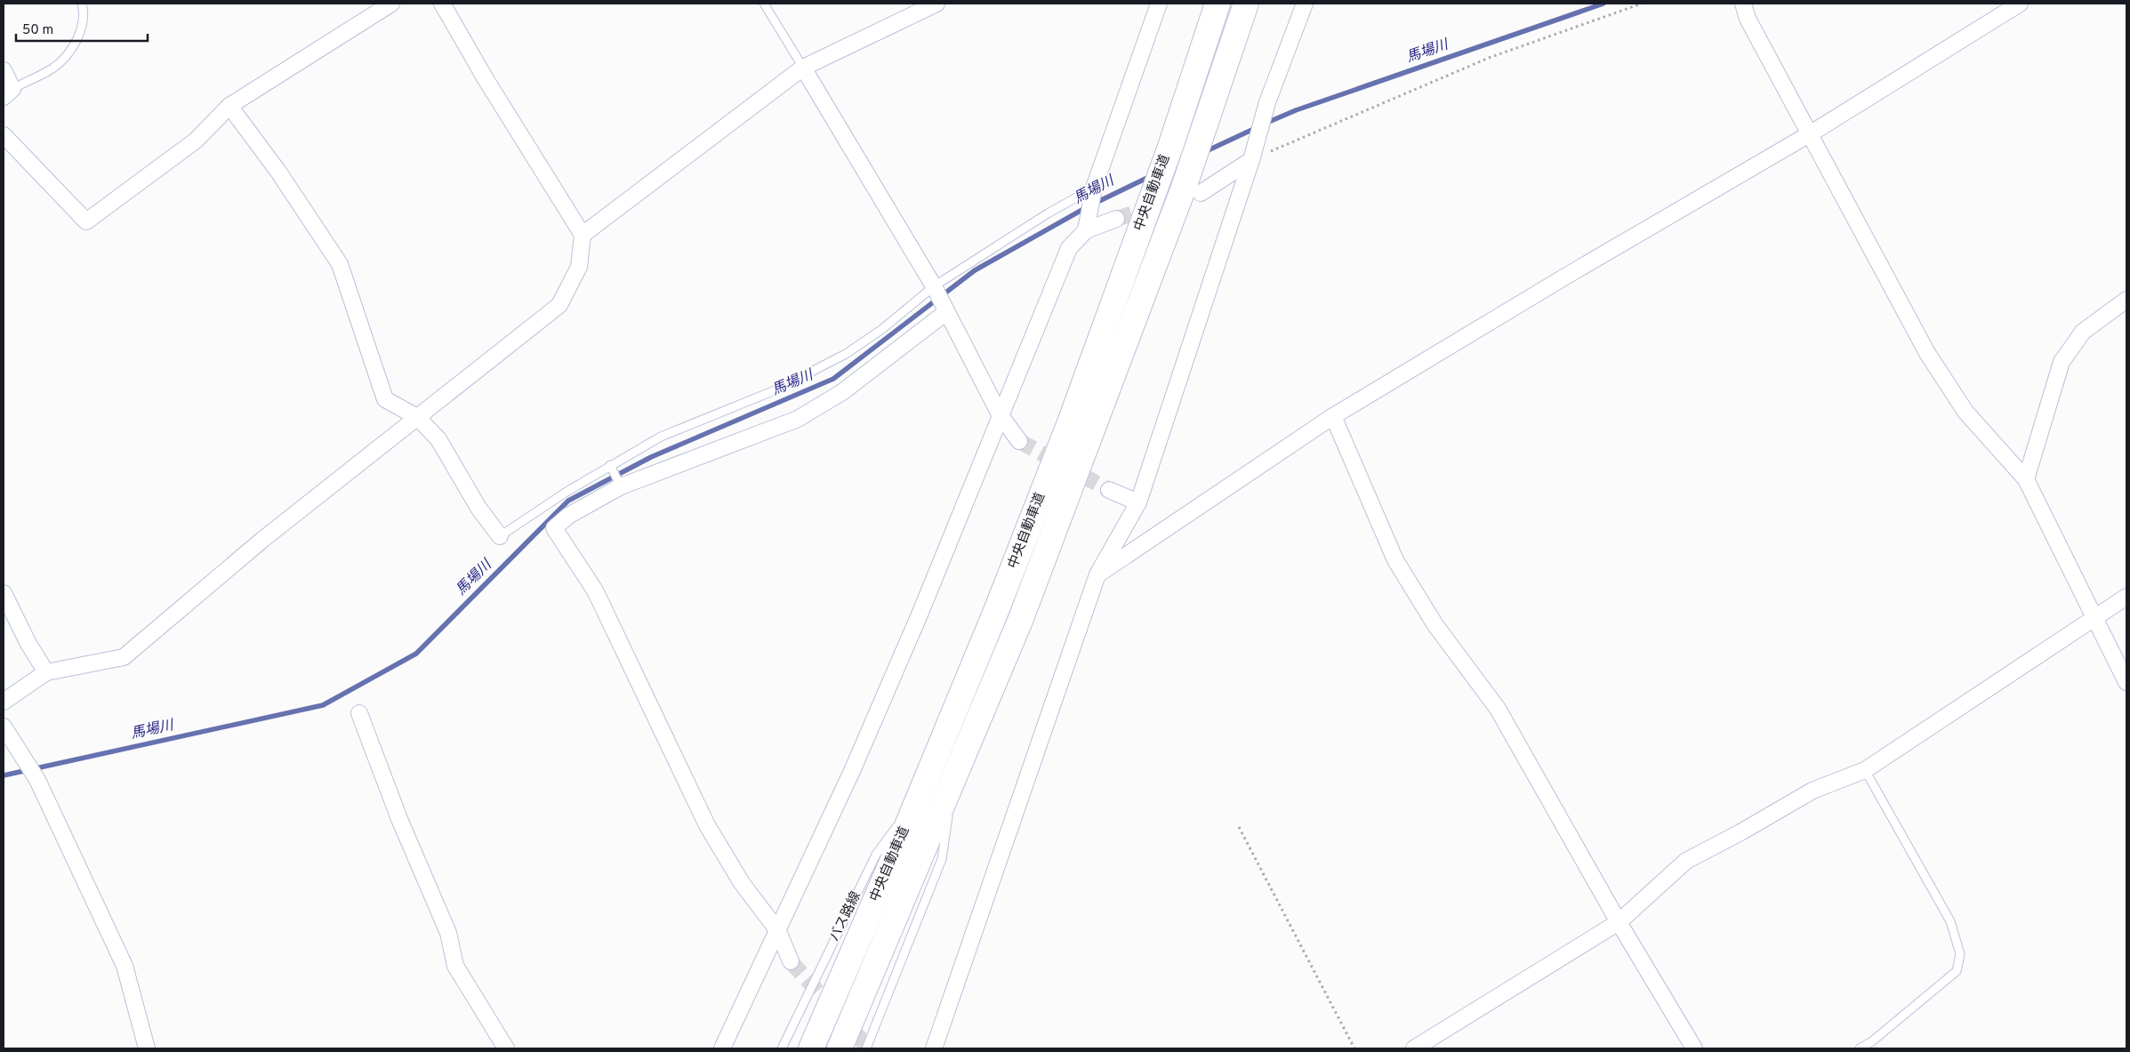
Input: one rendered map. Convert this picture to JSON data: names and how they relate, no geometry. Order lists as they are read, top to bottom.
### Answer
{
  "streets": {
    "highway": ["中央自動車道"],
    "lane": ["バス路線"]
  },
  "crossings": [
    ["中央自動車道", "バス路線"]
  ],
  "water": ["馬場川"],
  "scale_bar": "50 m"
}
